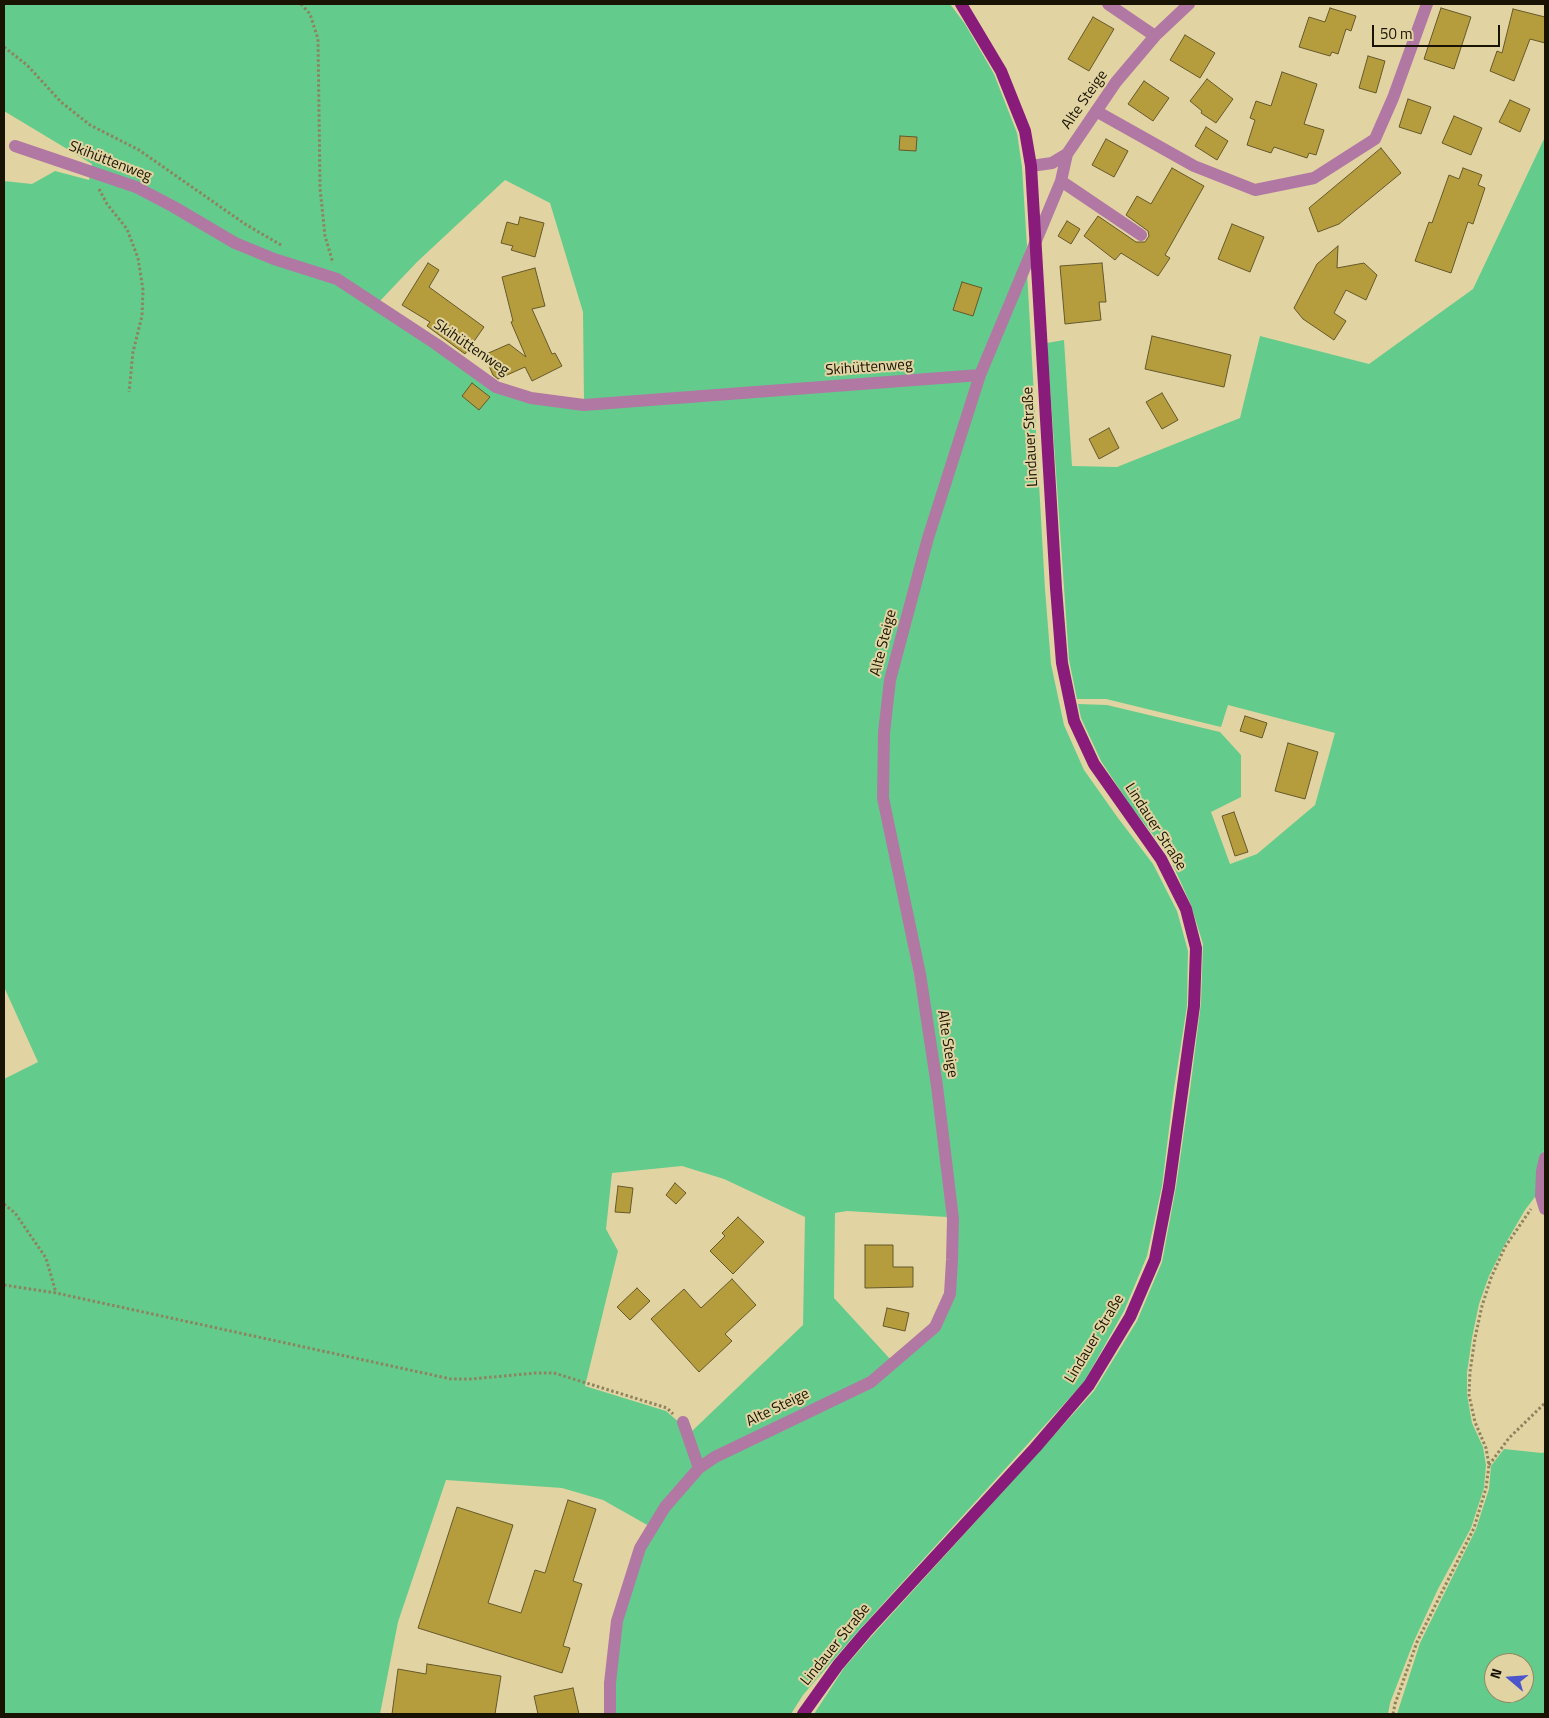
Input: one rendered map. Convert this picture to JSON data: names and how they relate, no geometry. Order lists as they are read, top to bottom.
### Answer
{
  "streets": {
    "main road": ["Lindauer Straße"],
    "street": ["Alte Steige", "Skihüttenweg"]
  },
  "crossings": [
    ["Alte Steige", "Skihüttenweg"],
    ["Alte Steige", "Lindauer Straße"]
  ],
  "scale_bar": "50 m",
  "north": "left"
}
